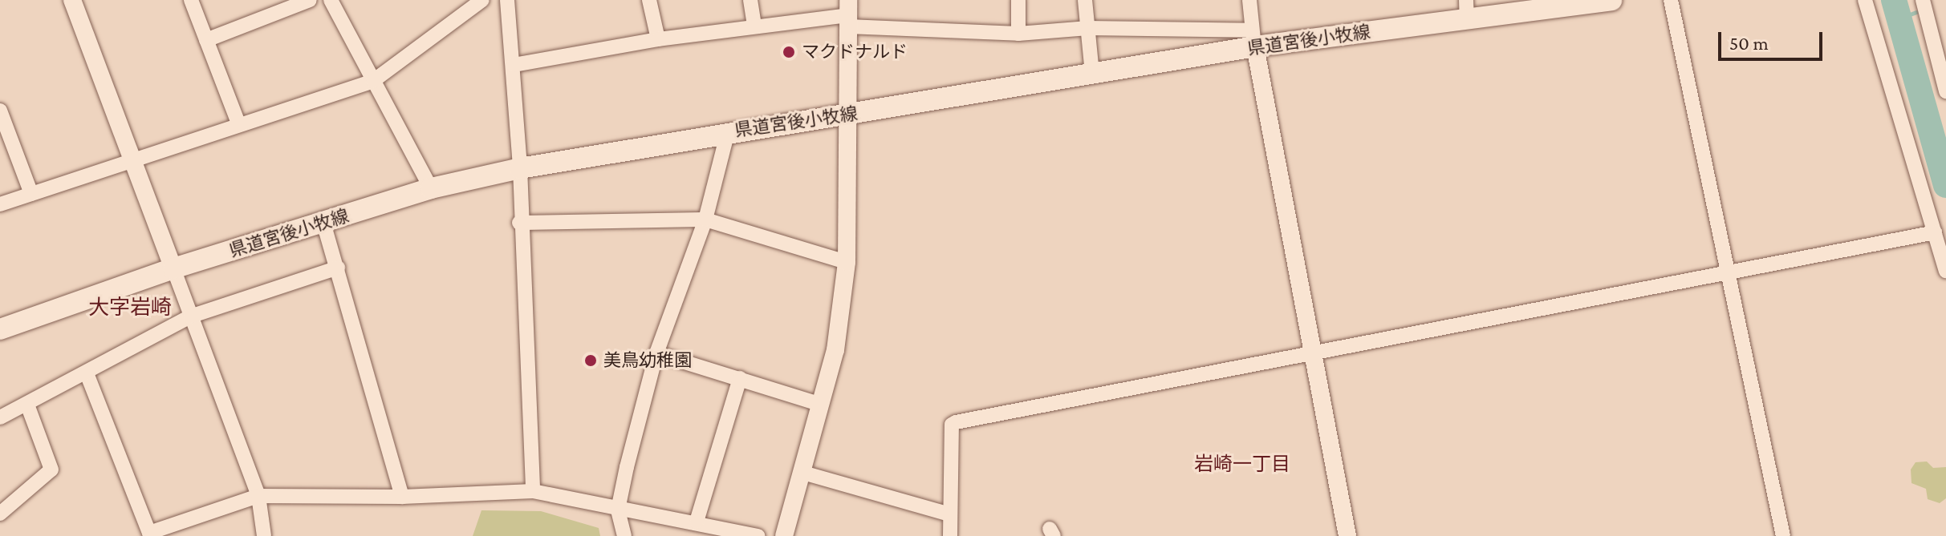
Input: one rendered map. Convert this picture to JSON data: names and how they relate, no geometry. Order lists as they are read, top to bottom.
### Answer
{
  "streets": {
    "main road": ["県道宮後小牧線"]
  },
  "districts": ["大字岩崎", "岩崎一丁目"],
  "places": ["マクドナルド", "美鳥幼稚園"],
  "scale_bar": "50 m"
}
